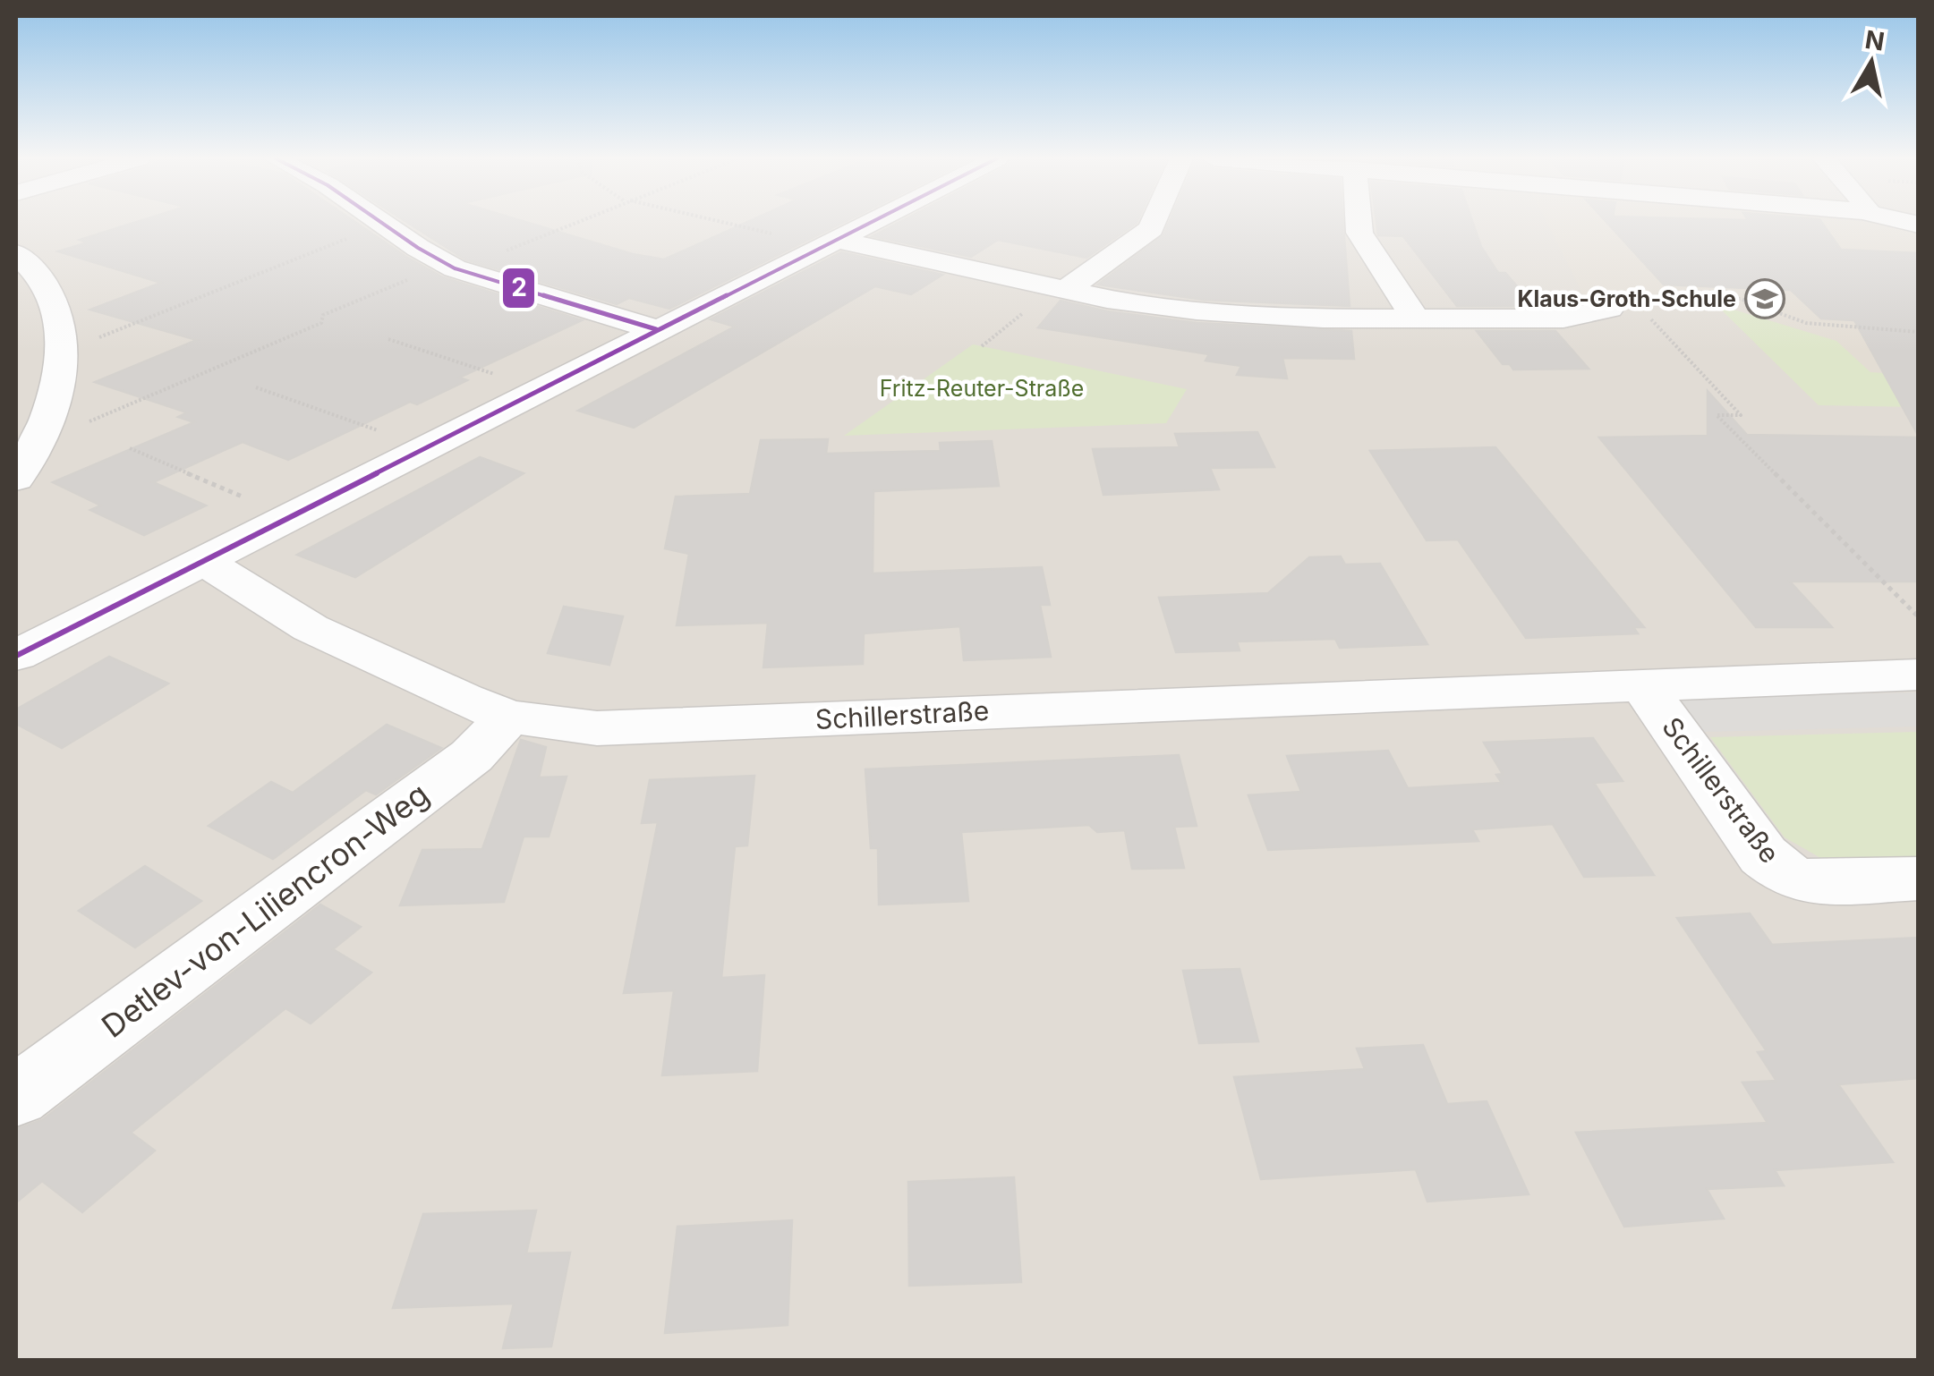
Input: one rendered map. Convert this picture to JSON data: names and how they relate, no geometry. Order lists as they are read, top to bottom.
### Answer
{
  "streets": {
    "street": ["Schillerstraße", "Detlev-von-Liliencron-Weg"]
  },
  "crossings": [
    ["Schillerstraße", "Detlev-von-Liliencron-Weg"]
  ],
  "parks": ["Fritz-Reuter-Straße"],
  "places": {
    "school or university": ["Klaus-Groth-Schule"]
  },
  "lines": ["transit line 2"],
  "north": "top"
}
